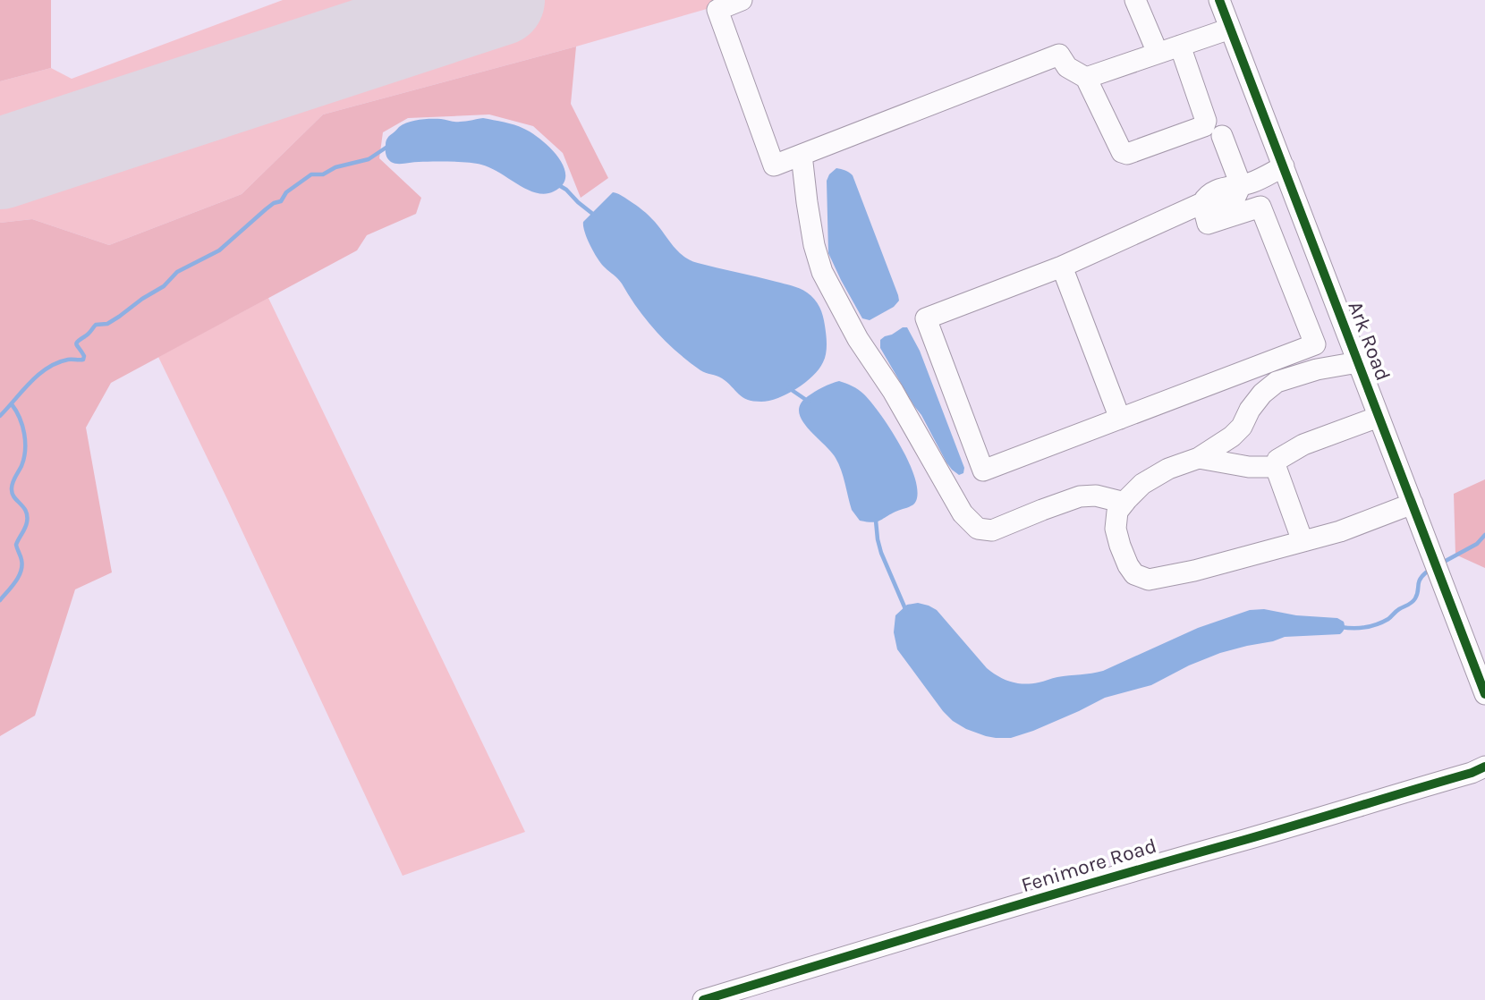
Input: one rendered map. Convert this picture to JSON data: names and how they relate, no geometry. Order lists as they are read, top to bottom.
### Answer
{
  "streets": {
    "street": ["Ark Road", "Fenimore Road"]
  }
}
